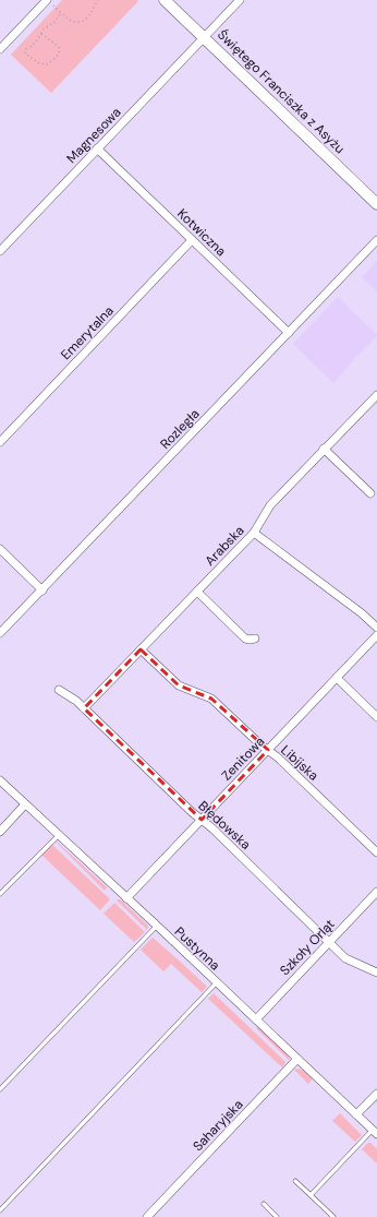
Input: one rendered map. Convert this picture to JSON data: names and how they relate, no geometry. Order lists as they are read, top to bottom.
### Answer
{
  "streets": {
    "street": [
      "Świętego Franciszka z Asyżu",
      "Magnesowa",
      "Kotwiczna",
      "Emerytalna",
      "Rozległa",
      "Arabska",
      "Zenitowa",
      "Libijska",
      "Błędowska",
      "Szkoły Orląt",
      "Pustynna",
      "Saharyjska"
    ]
  },
  "crossings": [
    ["Świętego Franciszka z Asyżu", "Magnesowa"],
    ["Magnesowa", "Kotwiczna"],
    ["Kotwiczna", "Emerytalna"],
    ["Kotwiczna", "Rozległa"],
    ["Arabska", "Libijska"],
    ["Arabska", "Błędowska"],
    ["Zenitowa", "Libijska"],
    ["Zenitowa", "Błędowska"],
    ["Zenitowa", "Pustynna"],
    ["Błędowska", "Szkoły Orląt"],
    ["Szkoły Orląt", "Pustynna"],
    ["Pustynna", "Saharyjska"]
  ]
}
